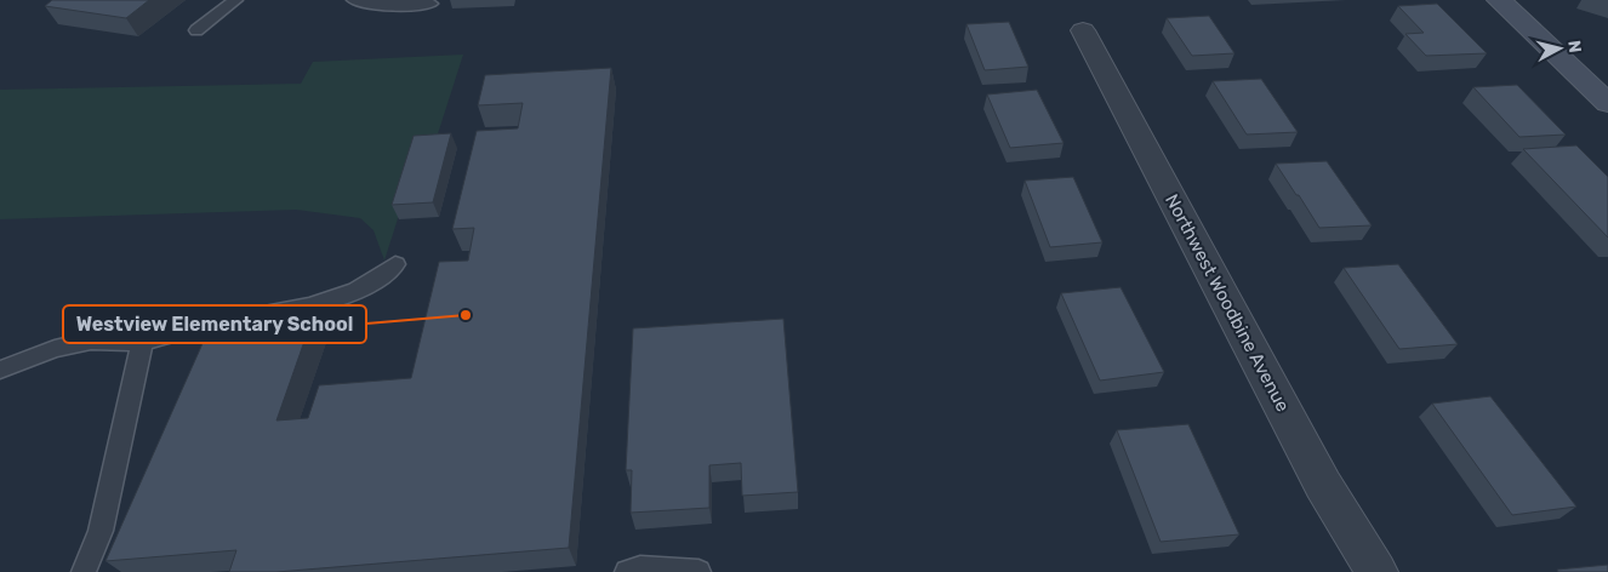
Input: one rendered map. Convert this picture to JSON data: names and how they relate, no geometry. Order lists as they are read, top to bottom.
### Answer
{
  "streets": {
    "street": ["Northwest Woodbine Avenue"]
  },
  "places": ["Westview Elementary School"],
  "north": "right"
}
